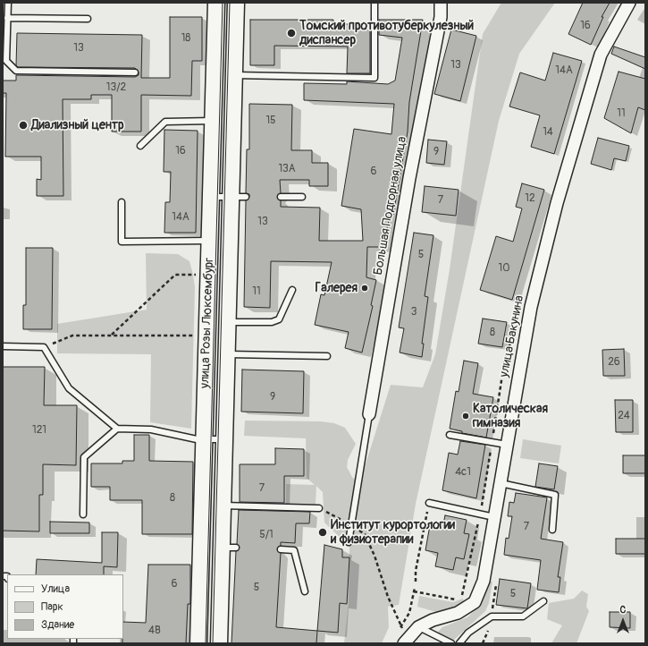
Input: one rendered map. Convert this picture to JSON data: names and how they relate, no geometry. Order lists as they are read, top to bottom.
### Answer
{
  "streets": {
    "main road": ["улица Розы Люксембург"],
    "street": ["Большая Подгорная улица", "улица Бакунина"]
  },
  "places": [
    "Томский противотуберкулезный диспансер",
    "Диализный центр",
    "Галерея",
    "Католическая гимназия",
    "Институт курортологии и физиотерапии"
  ],
  "house_numbers": [
    "16",
    "18",
    "13",
    "13",
    "14А",
    "13/2",
    "11",
    "15",
    "14",
    "16",
    "9",
    "13А",
    "6",
    "12",
    "7",
    "14А",
    "13",
    "5",
    "10",
    "11",
    "3",
    "8",
    "26",
    "9",
    "24",
    "121",
    "4с1",
    "7",
    "8",
    "7",
    "5/1",
    "6",
    "5",
    "5",
    "4В"
  ],
  "legend": ["Улица", "Парк", "Здание"],
  "north": "top"
}
